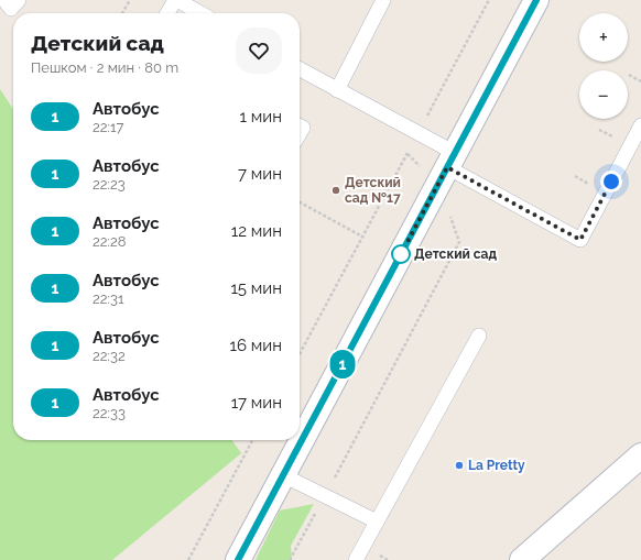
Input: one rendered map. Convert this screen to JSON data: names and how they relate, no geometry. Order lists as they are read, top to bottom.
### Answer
{
  "places": ["Детский сад №17", "Детский сад", "La Pretty"],
  "lines": ["bus line 1"],
  "page": {
    "on_map": "1",
    "map_buttons": ["+", "−"],
    "heading": ["Детский сад", "Пешком · 2 мин · 80 m"],
    "list": [
      {
        "mark": "1",
        "name": "Автобус",
        "note": "22:17",
        "value": "1 мин"
      },
      {
        "mark": "1",
        "name": "Автобус",
        "note": "22:23",
        "value": "7 мин"
      },
      {
        "mark": "1",
        "name": "Автобус",
        "note": "22:28",
        "value": "12 мин"
      },
      {
        "mark": "1",
        "name": "Автобус",
        "note": "22:31",
        "value": "15 мин"
      },
      {
        "mark": "1",
        "name": "Автобус",
        "note": "22:32",
        "value": "16 мин"
      },
      {
        "mark": "1",
        "name": "Автобус",
        "note": "22:33",
        "value": "17 мин"
      }
    ]
  }
}
